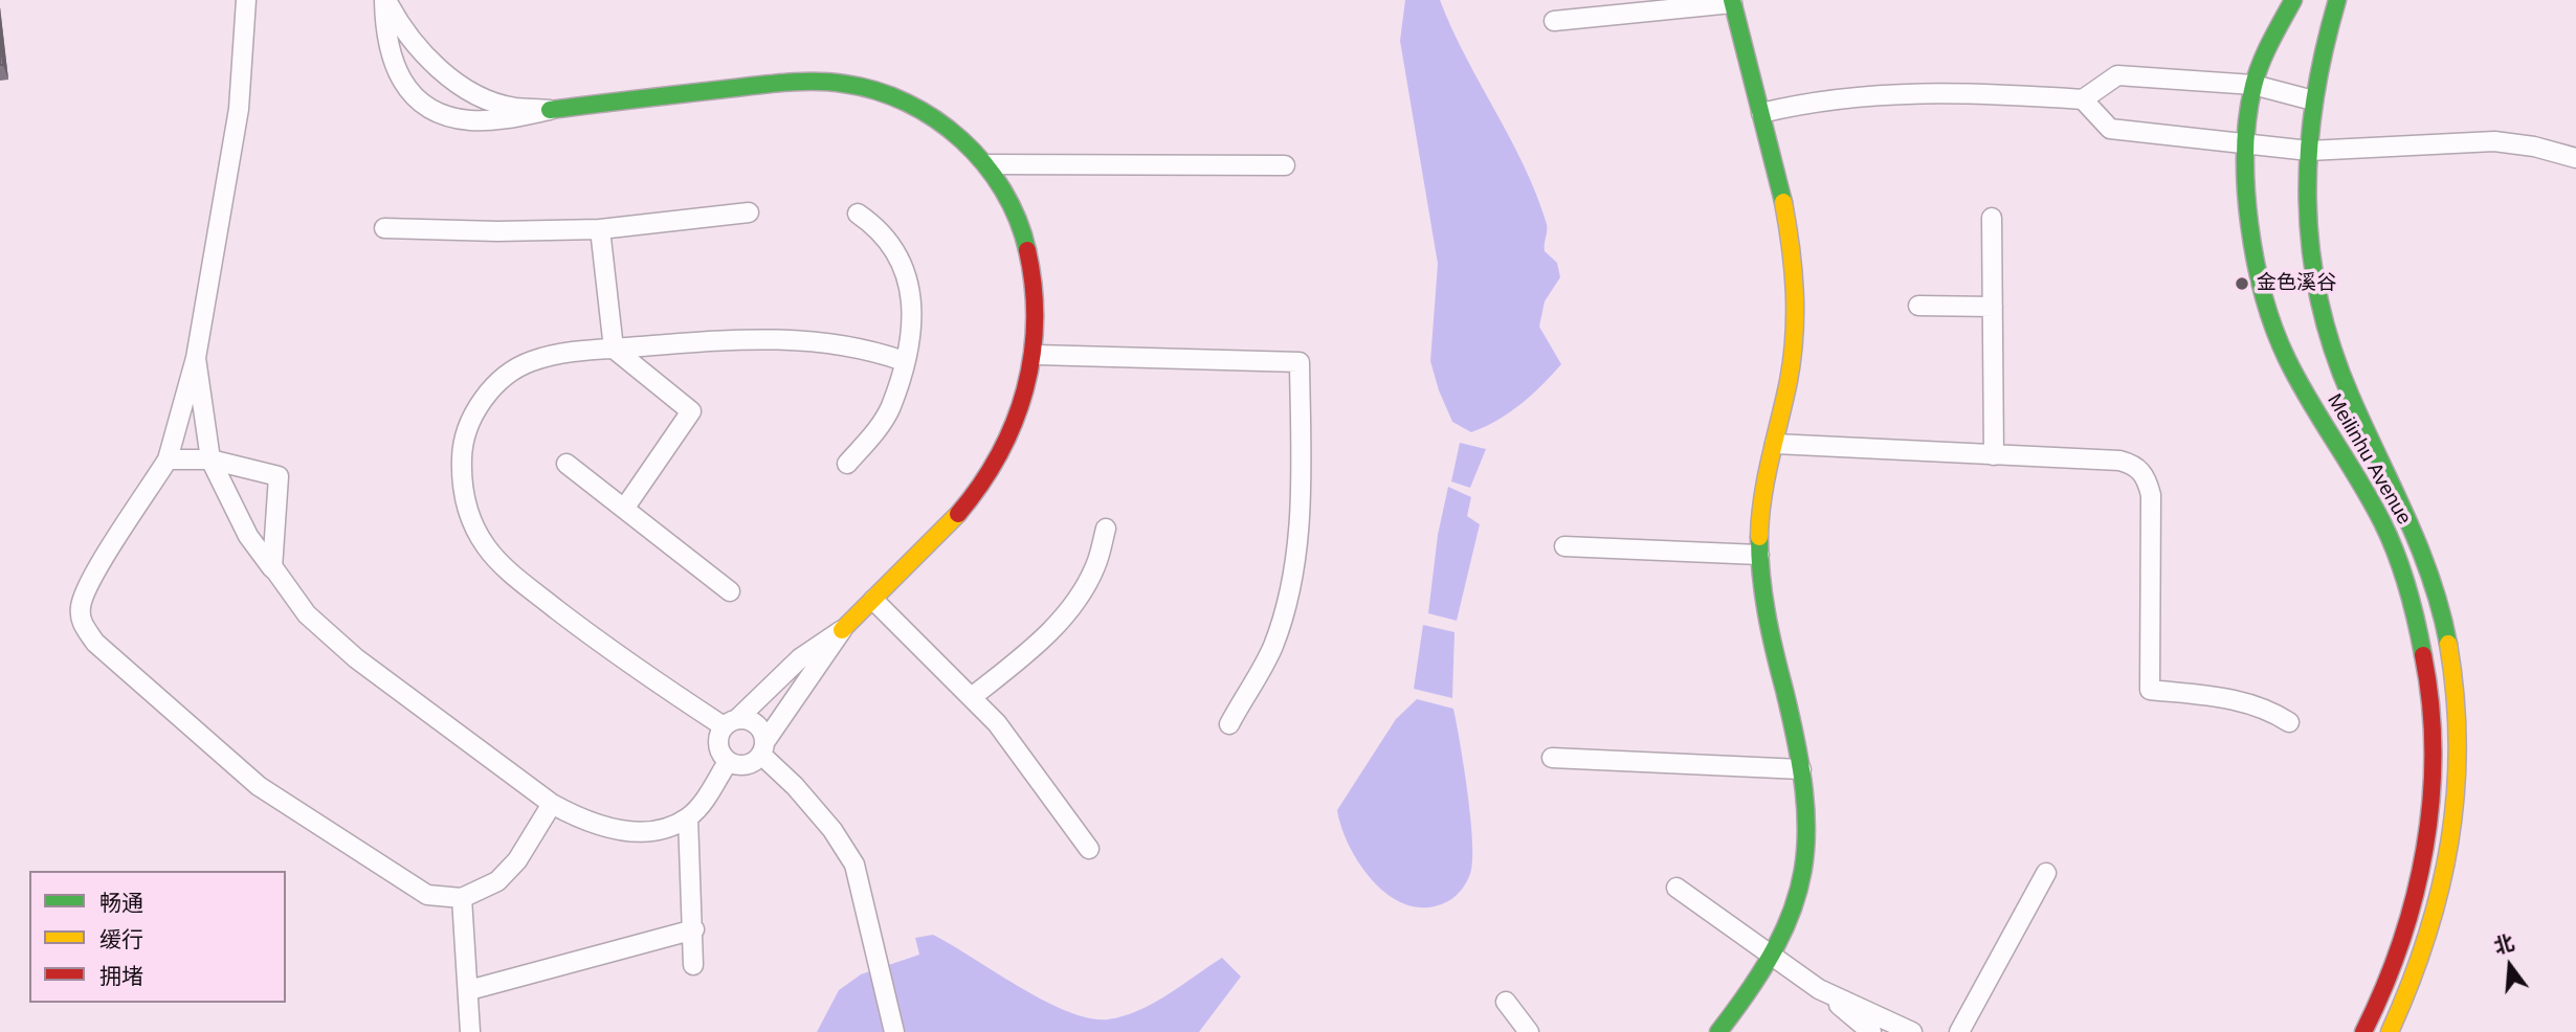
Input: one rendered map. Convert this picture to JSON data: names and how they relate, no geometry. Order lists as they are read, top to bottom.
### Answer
{
  "streets": {
    "main road": ["Meilinhu Avenue"]
  },
  "places": ["金色溪谷"],
  "legend": ["畅通", "缓行", "拥堵"],
  "north": "top"
}
